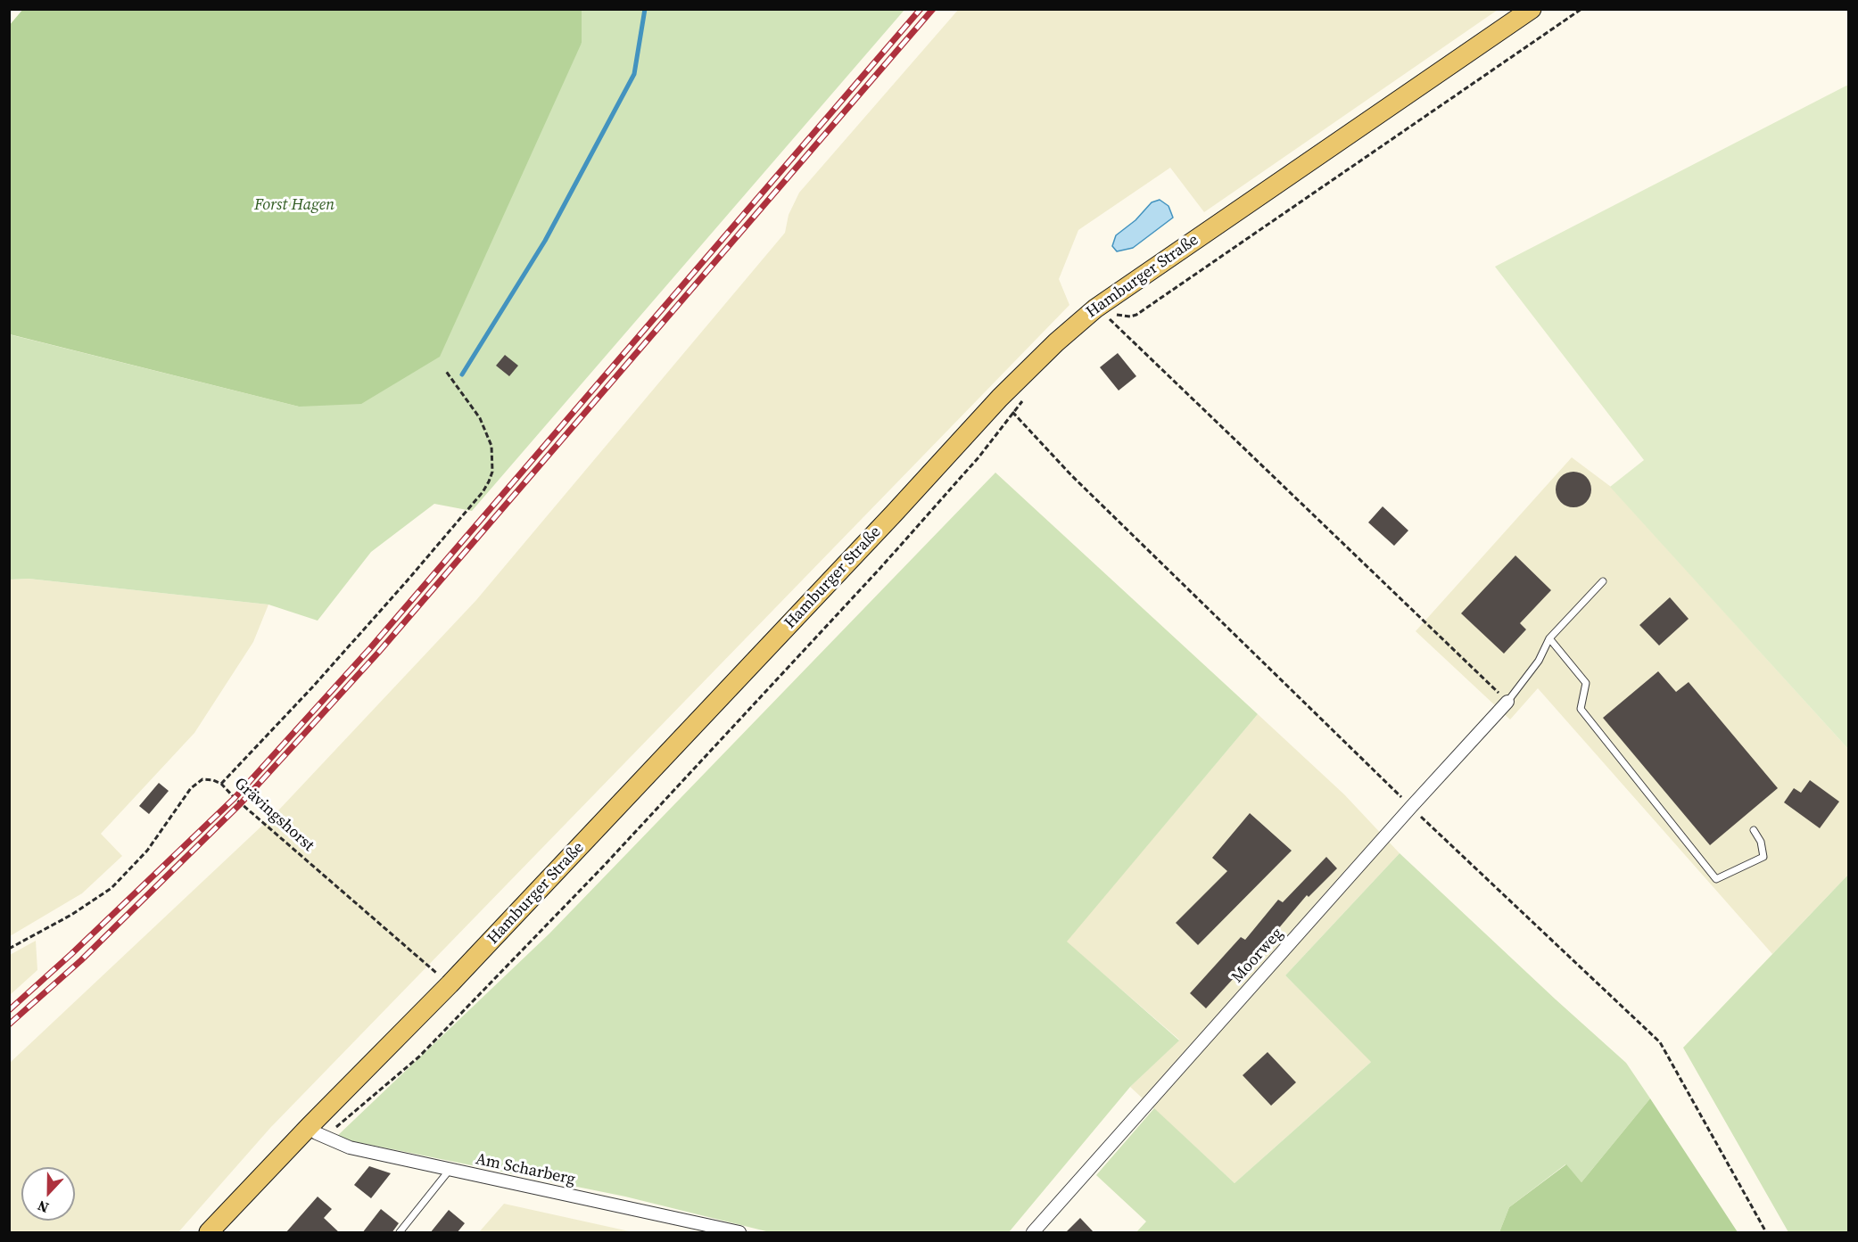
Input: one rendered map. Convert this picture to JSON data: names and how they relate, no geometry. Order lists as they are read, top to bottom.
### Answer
{
  "streets": {
    "main road": ["Hamburger Straße"],
    "street": ["Moorweg", "Am Scharberg"],
    "path": ["Grävingshorst"]
  },
  "crossings": [
    ["Hamburger Straße", "Grävingshorst"],
    ["Hamburger Straße", "Am Scharberg"]
  ],
  "parks": ["Forst Hagen"],
  "north": "bottom"
}
